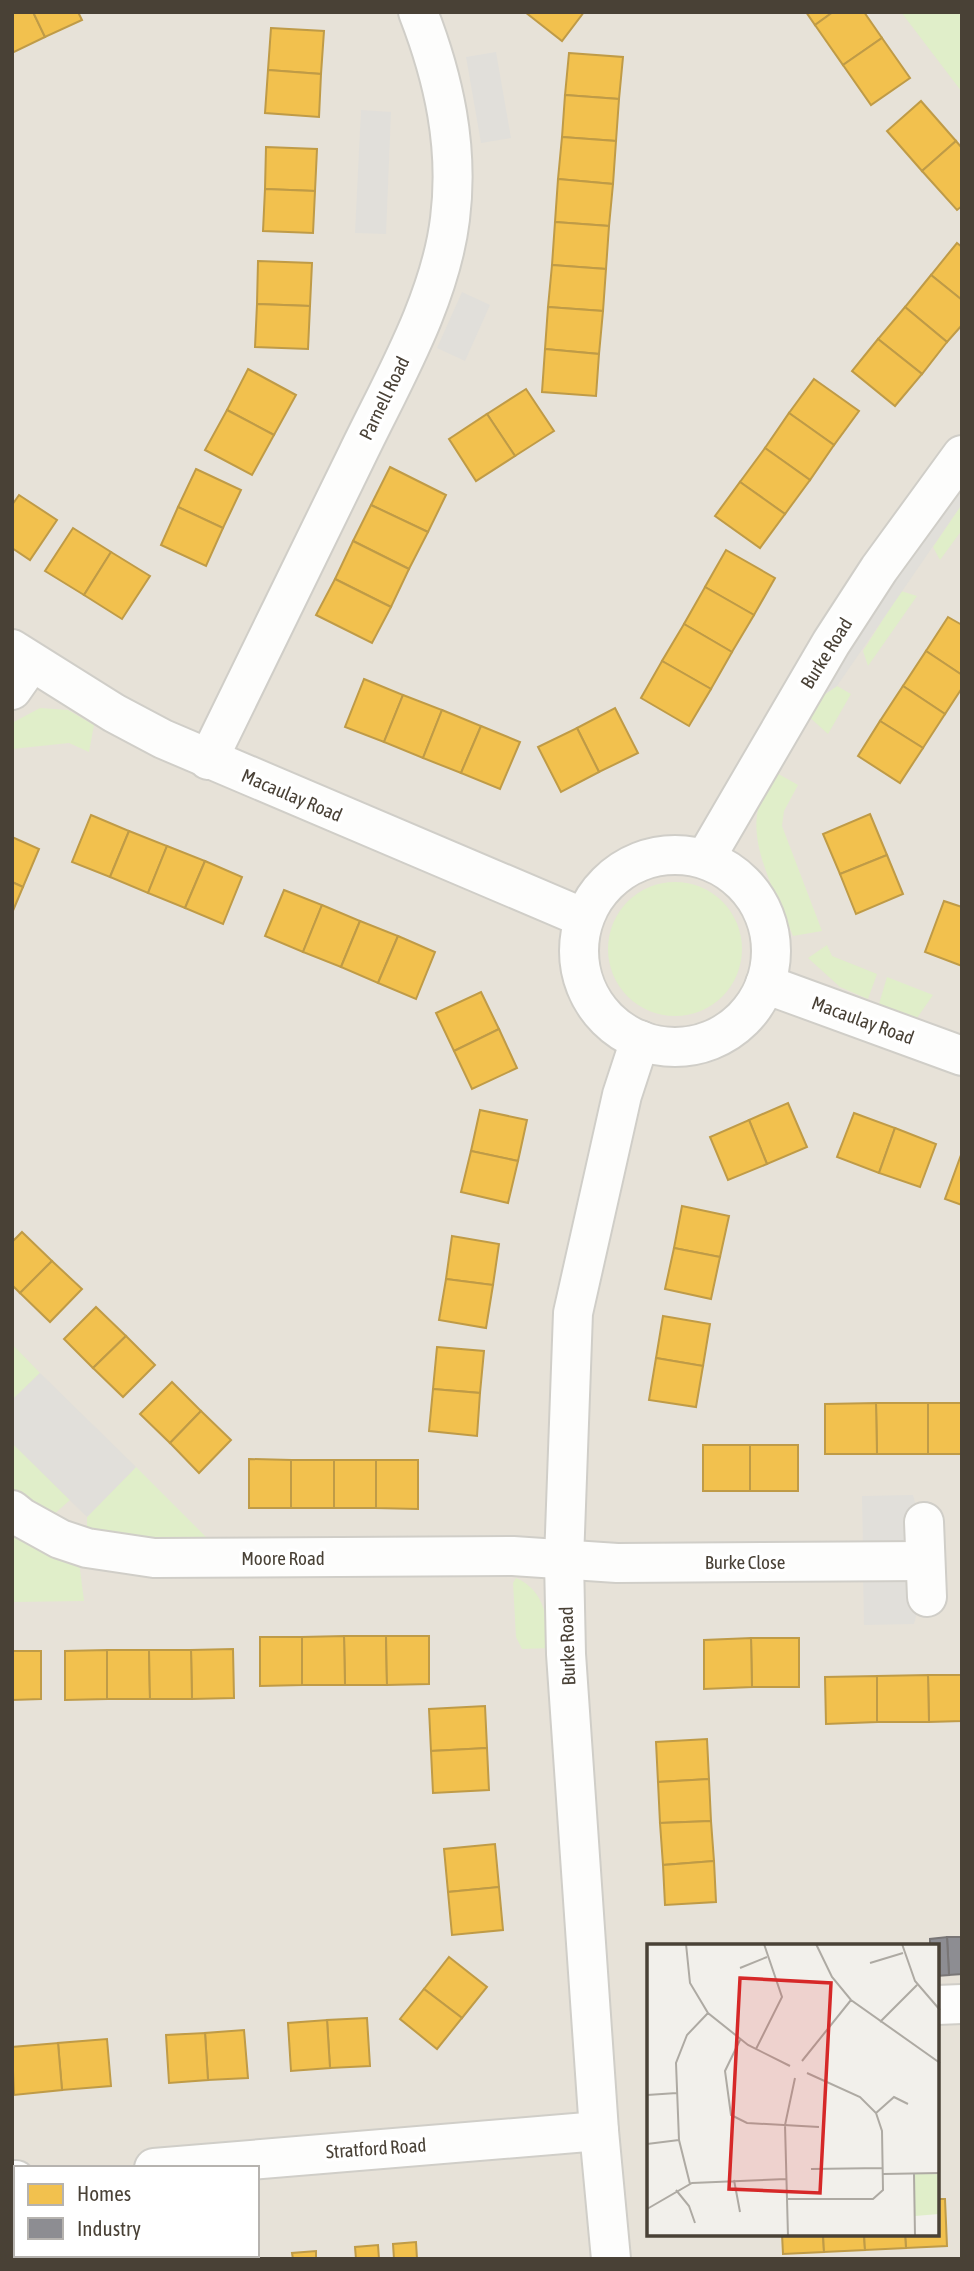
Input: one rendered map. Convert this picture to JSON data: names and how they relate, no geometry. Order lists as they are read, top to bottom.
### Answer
{
  "streets": {
    "street": [
      "Parnell Road",
      "Burke Road",
      "Macaulay Road",
      "Moore Road",
      "Burke Close",
      "Stratford Road"
    ]
  },
  "crossings": [
    ["Parnell Road", "Macaulay Road"],
    ["Burke Road", "Macaulay Road"],
    ["Burke Road", "Moore Road"],
    ["Burke Road", "Burke Close"],
    ["Burke Road", "Stratford Road"],
    ["Moore Road", "Burke Close"]
  ],
  "legend": ["Homes", "Industry"]
}
